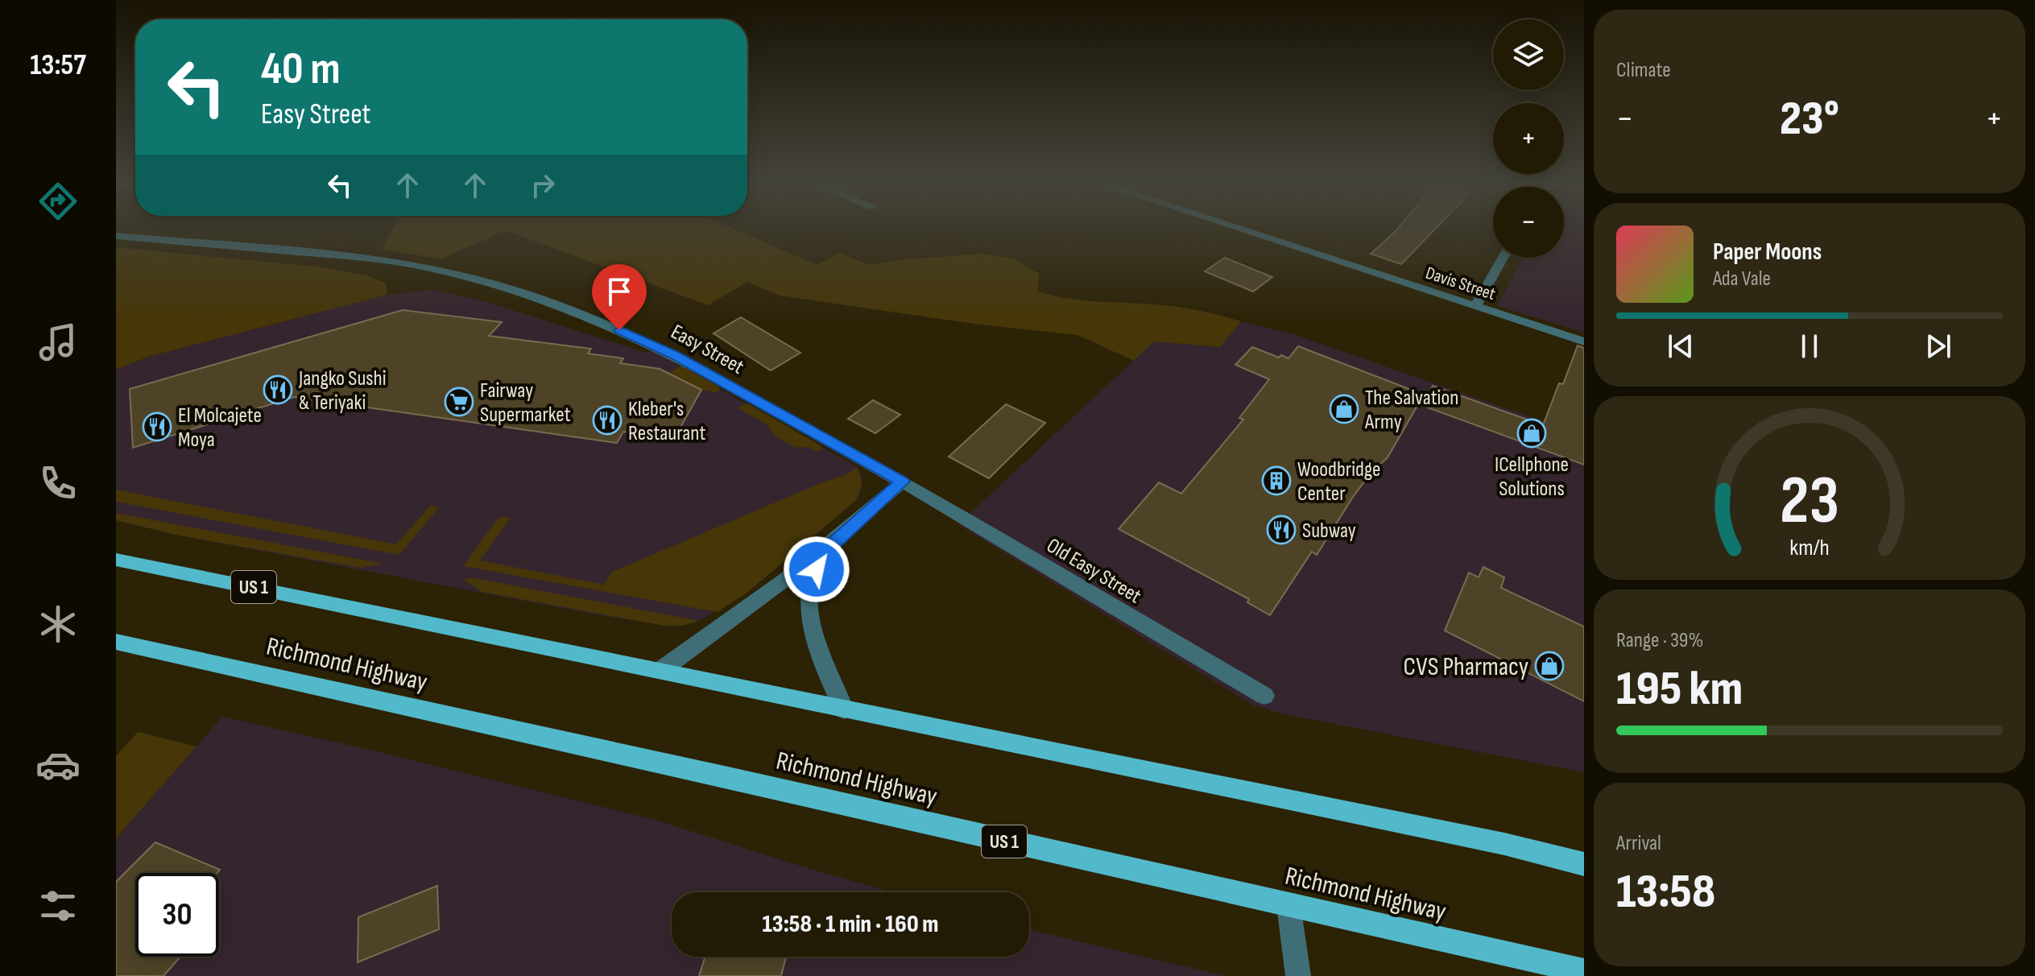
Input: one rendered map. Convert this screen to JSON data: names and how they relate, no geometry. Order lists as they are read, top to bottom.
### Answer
{
  "streets": {
    "main road": ["US 1", "Richmond Highway"],
    "street": ["Davis Street", "Easy Street", "Old Easy Street"]
  },
  "crossings": [
    ["Easy Street", "Old Easy Street"]
  ],
  "places": {
    "restaurant": [
      "Jangko Sushi & Teriyaki",
      "Kleber's Restaurant",
      "El Molcajete Moya",
      "Subway"
    ],
    "supermarket": ["Fairway Supermarket"],
    "shop": ["The Salvation Army", "ICellphone Solutions", "CVS Pharmacy"],
    "building": ["Woodbridge Center"]
  },
  "page": {
    "tabs": "13:57",
    "tile": [
      "Climate",
      ["Range · 39%", "195 km"],
      ["Arrival", "13:58"]
    ],
    "map_buttons": ["+", "−"],
    "turn": ["40 m", "Easy Street"],
    "heat": ["−", "23°", "+"],
    "song": ["Paper Moons", "Ada Vale"],
    "limit": "30",
    "trip": "13:58 · 1 min · 160 m",
    "gauge": ["23", "km/h"]
  }
}
